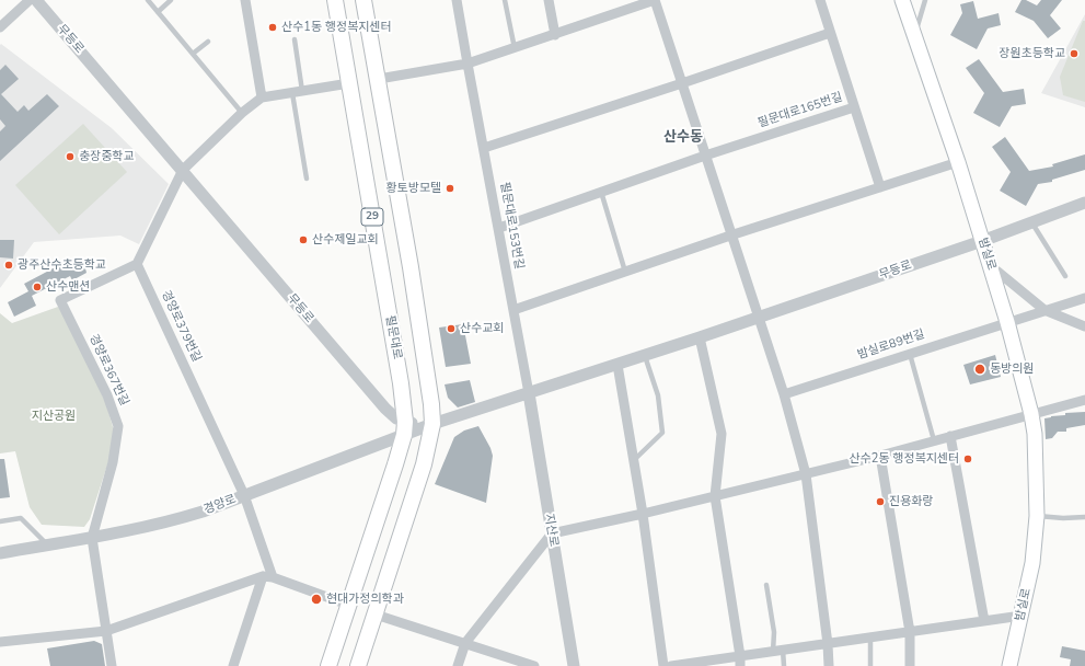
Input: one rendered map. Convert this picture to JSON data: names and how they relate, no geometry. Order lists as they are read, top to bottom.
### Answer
{
  "streets": {
    "main road": ["29", "밤실로", "필문대로"],
    "street": [
      "무등로",
      "필문대로165번길",
      "필문대로153번길",
      "경양로379번길",
      "밤실로89번길",
      "경양로367번길",
      "경양로",
      "지산로"
    ]
  },
  "crossings": [
    ["무등로", "29"],
    ["무등로", "필문대로153번길"],
    ["무등로", "밤실로"],
    ["무등로", "필문대로"],
    ["무등로", "경양로"],
    ["무등로", "지산로"],
    ["필문대로165번길", "필문대로153번길"],
    ["29", "경양로"],
    ["필문대로153번길", "지산로"],
    ["밤실로", "밤실로89번길"],
    ["경양로379번길", "경양로367번길"],
    ["경양로379번길", "경양로"],
    ["필문대로", "경양로"],
    ["경양로367번길", "경양로"]
  ],
  "districts": ["산수동"],
  "parks": ["지산공원"],
  "places": [
    "산수1동 행정복지센터",
    "장원초등학교",
    "충장중학교",
    "황토방모텔",
    "산수제일교회",
    "광주산수초등학교",
    "산수맨션",
    "산수교회",
    "동방의원",
    "산수2동 행정복지센터",
    "진용화랑",
    "현대가정의학과"
  ]
}
